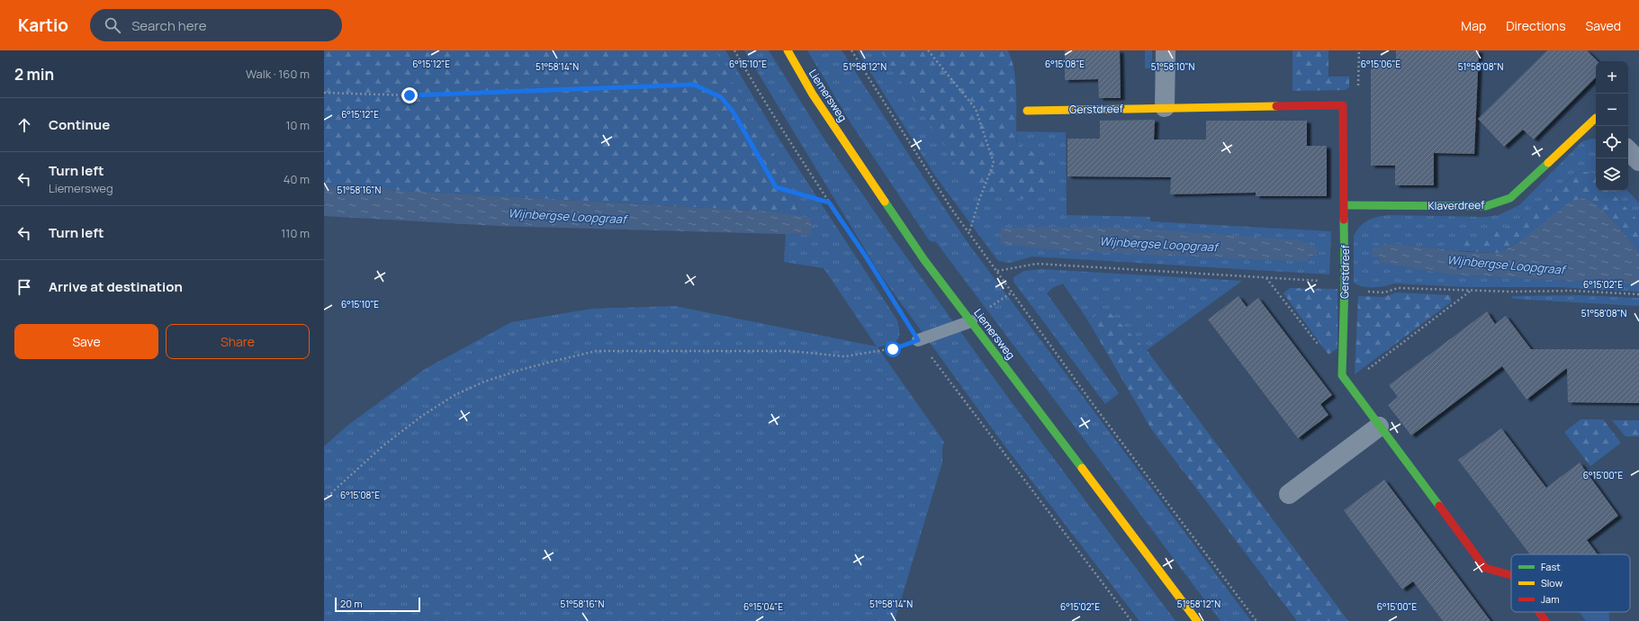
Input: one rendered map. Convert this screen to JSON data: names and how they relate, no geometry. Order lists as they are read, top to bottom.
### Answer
{
  "streets": {
    "street": ["Liemersweg", "Gerstdreef", "Klaverdreef"]
  },
  "crossings": [
    ["Gerstdreef", "Klaverdreef"]
  ],
  "water": ["Wijnbergse Loopgraaf"],
  "legend": ["Fast", "Slow", "Jam"],
  "scale_bar": "20 m",
  "page": {
    "header": "Kartio",
    "search": "Search here",
    "nav": ["Map", "Directions", "Saved"],
    "heading": ["2 min", "Walk · 160 m"],
    "map_buttons": ["+", "−"],
    "list": [
      ["Continue", "10 m"],
      ["Turn left", "Liemersweg", "40 m"],
      ["Turn left", "110 m"],
      "Arrive at destination"
    ],
    "buttons": ["Save", "Share"],
    "scale": "20 m"
  },
  "coordinates": [
    "6°15'12\"E",
    "6°15'10\"E",
    "6°15'08\"E",
    "6°15'06\"E",
    "51°58'14\"N",
    "51°58'12\"N",
    "51°58'10\"N",
    "51°58'08\"N",
    "51°58'16\"N",
    "6°15'02\"E",
    "6°15'00\"E",
    "6°15'04\"E"
  ]
}
